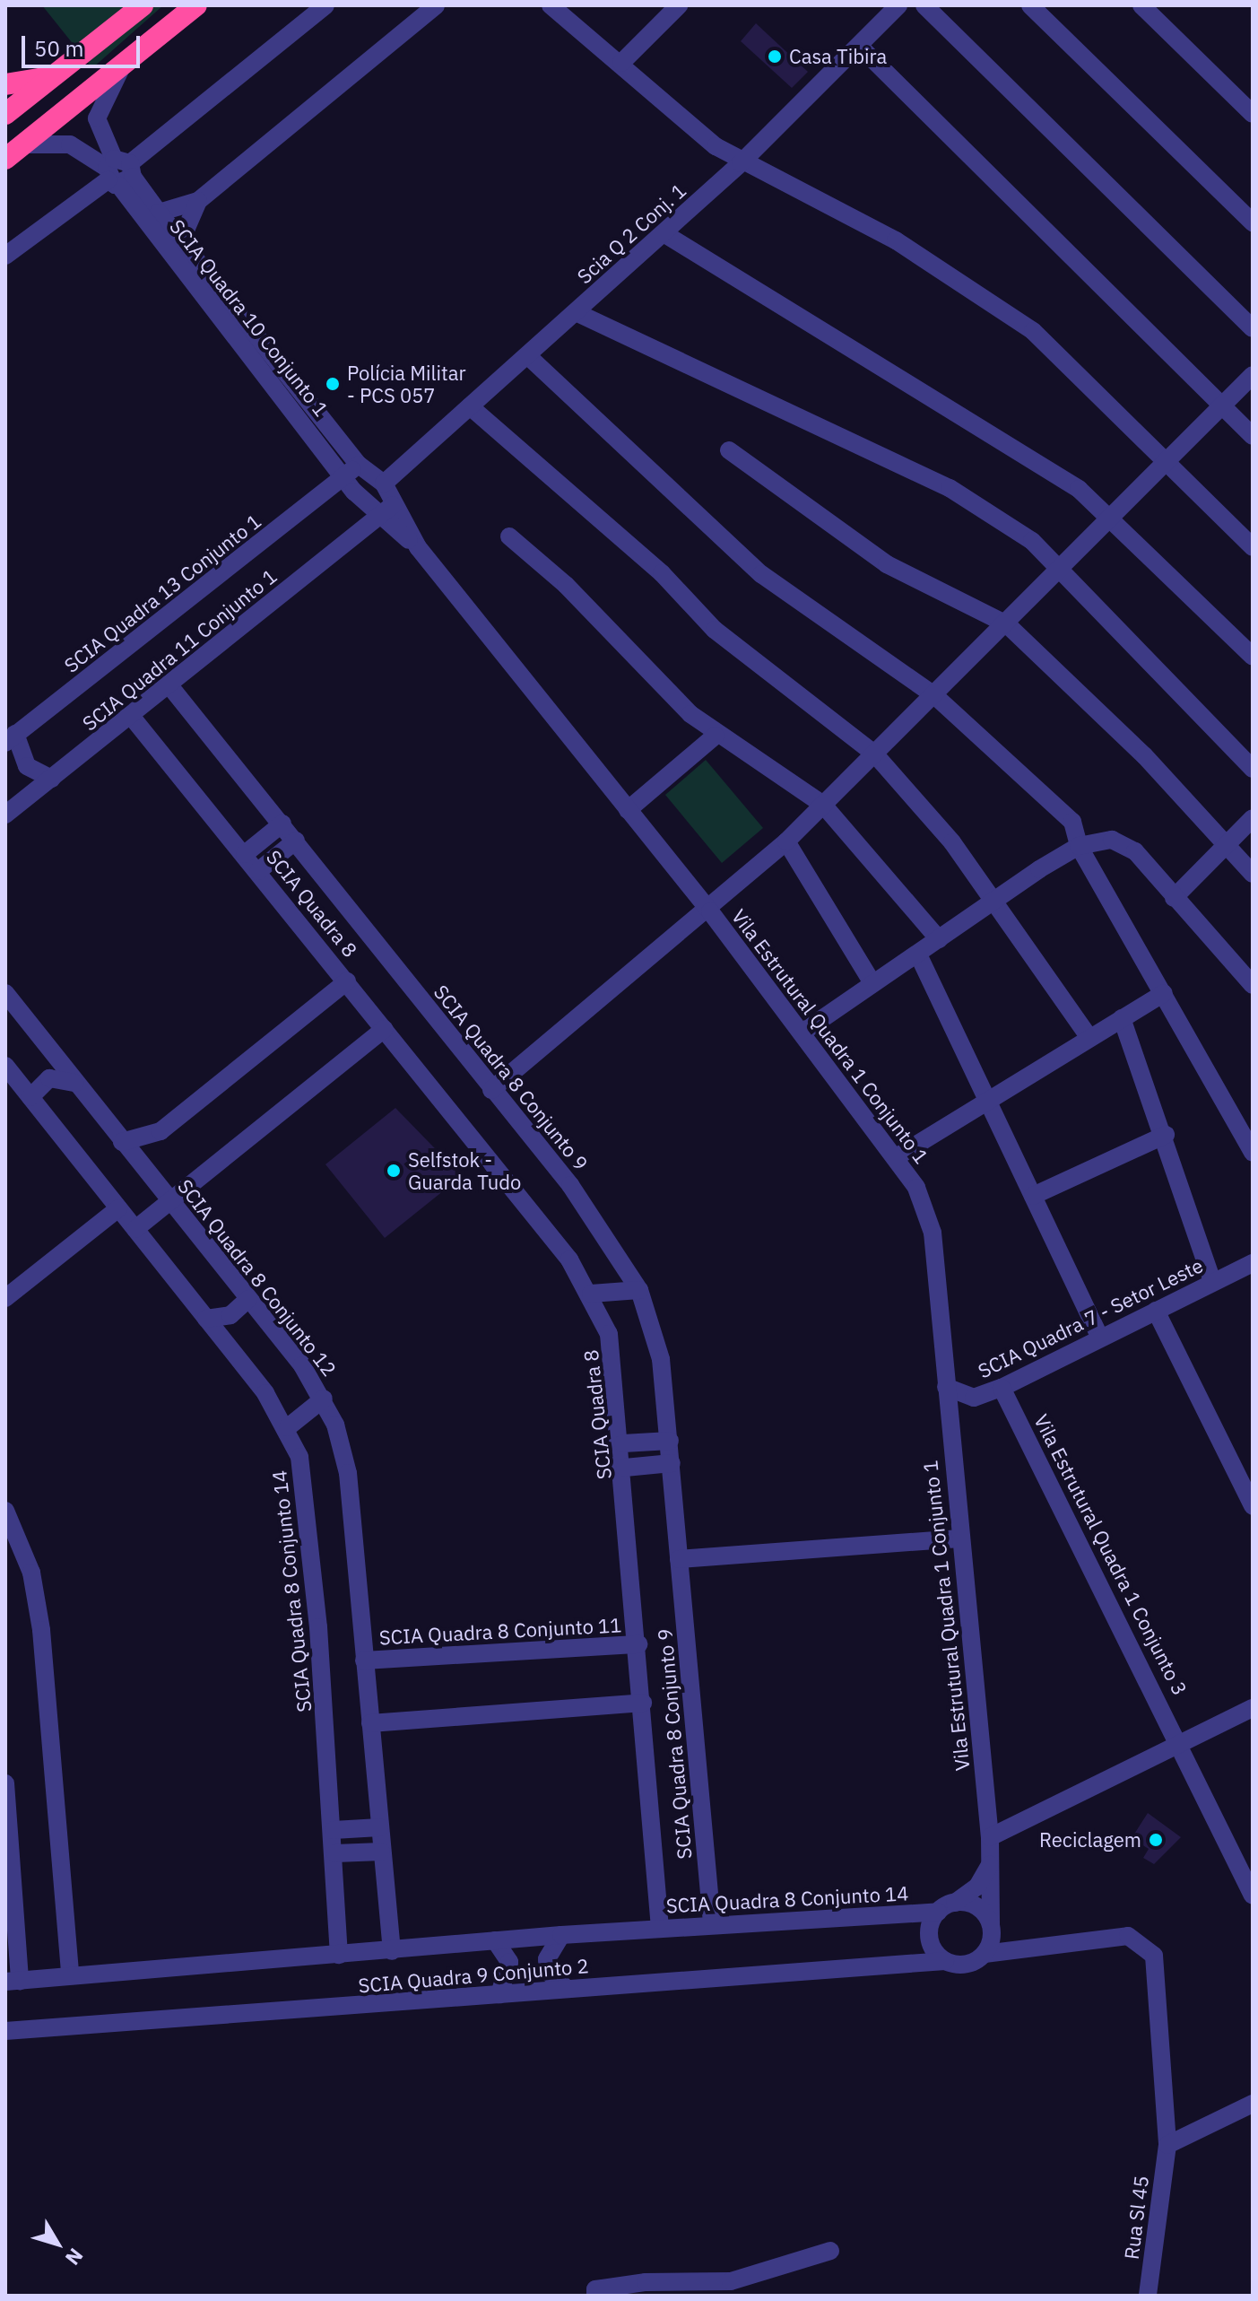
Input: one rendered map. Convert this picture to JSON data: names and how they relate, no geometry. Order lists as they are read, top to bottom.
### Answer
{
  "streets": {
    "street": [
      "Scia Q 2 Conj. 1",
      "SCIA Quadra 10 Conjunto 1",
      "SCIA Quadra 13 Conjunto 1",
      "SCIA Quadra 11 Conjunto 1",
      "SCIA Quadra 8",
      "Vila Estrutural Quadra 1 Conjunto 1",
      "SCIA Quadra 8 Conjunto 9",
      "SCIA Quadra 8 Conjunto 12",
      "SCIA Quadra 7 - Setor Leste",
      "Vila Estrutural Quadra 1 Conjunto 3",
      "SCIA Quadra 8 Conjunto 14",
      "SCIA Quadra 8 Conjunto 11",
      "SCIA Quadra 9 Conjunto 2",
      "Rua Sl 45"
    ]
  },
  "crossings": [
    ["SCIA Quadra 10 Conjunto 1", "SCIA Quadra 13 Conjunto 1"],
    ["SCIA Quadra 10 Conjunto 1", "Vila Estrutural Quadra 1 Conjunto 1"],
    ["SCIA Quadra 13 Conjunto 1", "Vila Estrutural Quadra 1 Conjunto 1"],
    ["SCIA Quadra 11 Conjunto 1", "SCIA Quadra 8"],
    ["SCIA Quadra 11 Conjunto 1", "Vila Estrutural Quadra 1 Conjunto 1"],
    ["SCIA Quadra 11 Conjunto 1", "SCIA Quadra 8 Conjunto 9"],
    ["SCIA Quadra 8", "SCIA Quadra 8 Conjunto 14"],
    ["SCIA Quadra 8", "SCIA Quadra 8 Conjunto 11"],
    ["Vila Estrutural Quadra 1 Conjunto 1", "SCIA Quadra 7 - Setor Leste"],
    ["Vila Estrutural Quadra 1 Conjunto 1", "SCIA Quadra 8 Conjunto 14"],
    ["Vila Estrutural Quadra 1 Conjunto 1", "SCIA Quadra 9 Conjunto 2"],
    ["Vila Estrutural Quadra 1 Conjunto 1", "Rua Sl 45"],
    ["SCIA Quadra 8 Conjunto 9", "SCIA Quadra 8 Conjunto 14"],
    ["SCIA Quadra 8 Conjunto 12", "SCIA Quadra 8 Conjunto 14"],
    ["SCIA Quadra 8 Conjunto 12", "SCIA Quadra 8 Conjunto 11"],
    ["SCIA Quadra 7 - Setor Leste", "Vila Estrutural Quadra 1 Conjunto 3"],
    ["SCIA Quadra 8 Conjunto 14", "SCIA Quadra 9 Conjunto 2"],
    ["SCIA Quadra 8 Conjunto 14", "Rua Sl 45"],
    ["SCIA Quadra 9 Conjunto 2", "Rua Sl 45"]
  ],
  "places": [
    "Casa Tibira",
    "Polícia Militar - PCS 057",
    "Selfstok - Guarda Tudo",
    "Reciclagem"
  ],
  "scale_bar": "50 m",
  "north": "bottom right"
}
